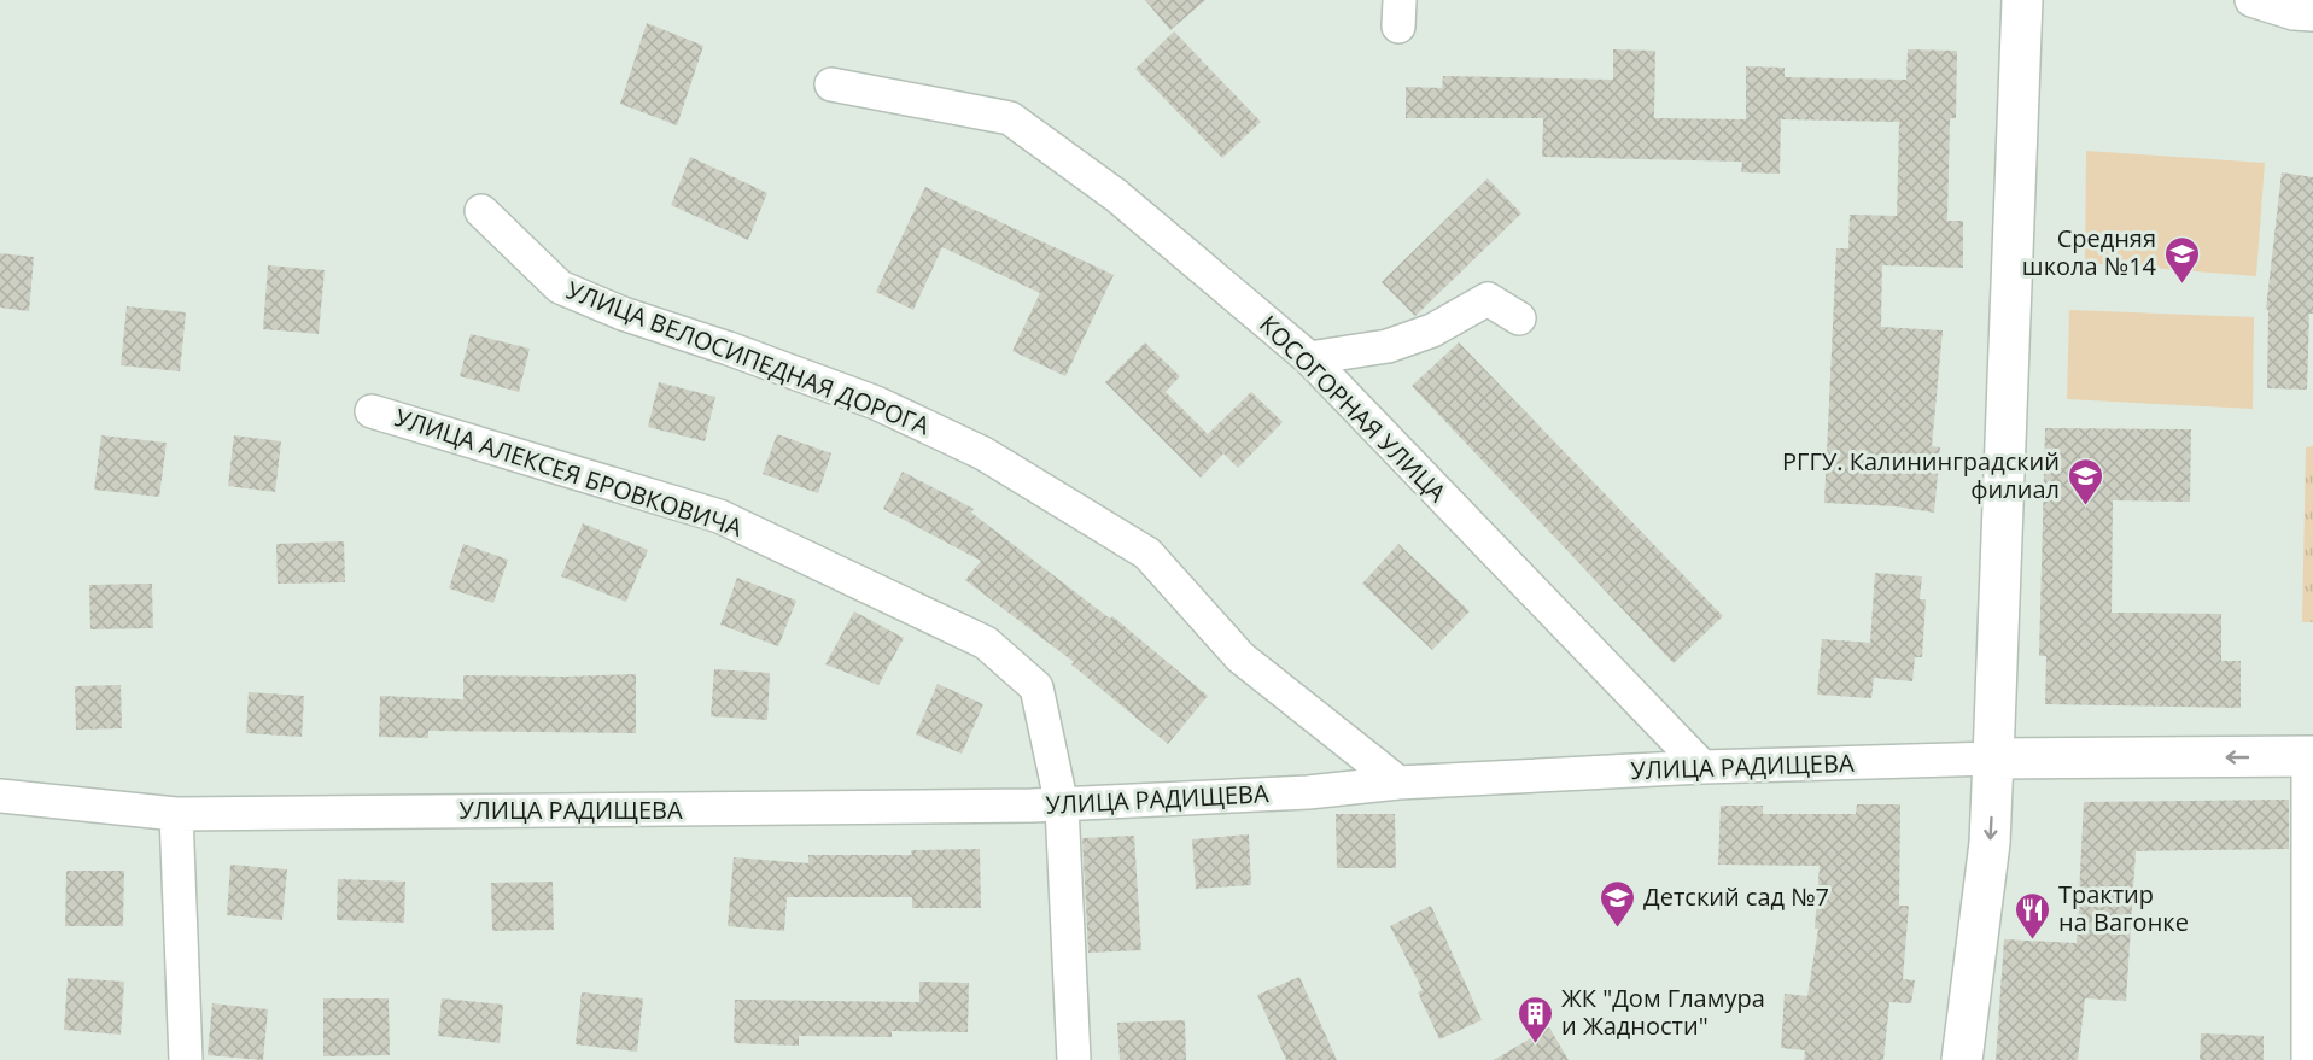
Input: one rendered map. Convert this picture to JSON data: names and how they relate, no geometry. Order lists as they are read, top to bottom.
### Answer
{
  "streets": {
    "main road": ["УЛИЦА РАДИЩЕВА"],
    "street": ["УЛИЦА ВЕЛОСИПЕДНАЯ ДОРОГА", "КОСОГОРНАЯ УЛИЦА", "УЛИЦА АЛЕКСЕЯ БРОВКОВИЧА"]
  },
  "crossings": [
    ["УЛИЦА ВЕЛОСИПЕДНАЯ ДОРОГА", "УЛИЦА РАДИЩЕВА"],
    ["КОСОГОРНАЯ УЛИЦА", "УЛИЦА РАДИЩЕВА"],
    ["УЛИЦА АЛЕКСЕЯ БРОВКОВИЧА", "УЛИЦА РАДИЩЕВА"]
  ],
  "places": {
    "school or university": ["Средняя школа №14", "РГГУ. Калининградский филиал", "Детский сад №7"],
    "restaurant": ["Трактир на Вагонке"],
    "building": ["ЖК \"Дом Гламура и Жадности\""]
  }
}
